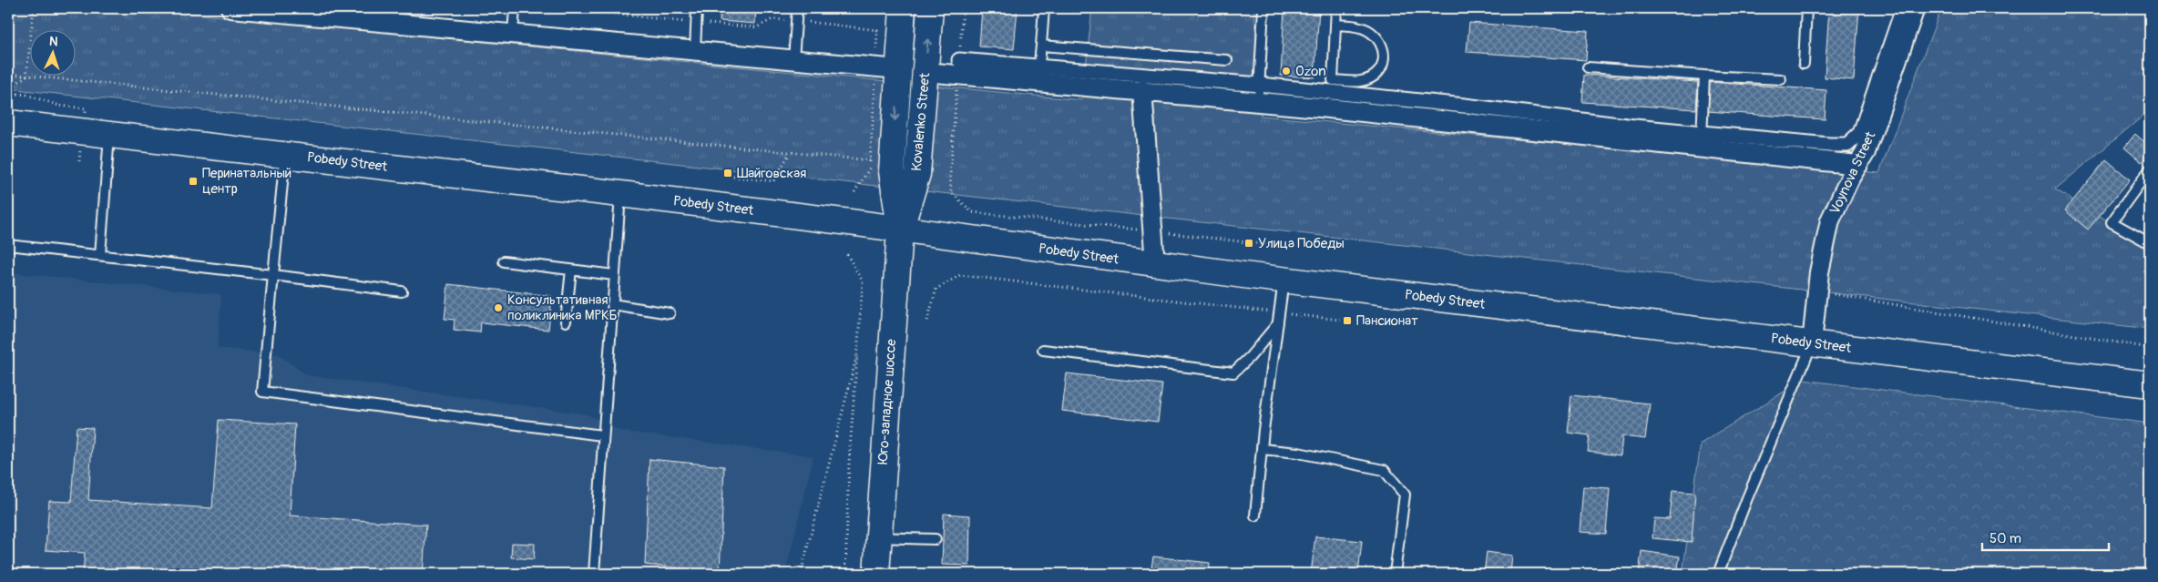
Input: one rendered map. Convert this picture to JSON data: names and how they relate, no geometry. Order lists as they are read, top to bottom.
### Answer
{
  "streets": {
    "main road": ["Kovalenko Street", "Pobedy Street", "Юго-западное шоссе"],
    "street": ["Voynova Street"]
  },
  "crossings": [
    ["Kovalenko Street", "Pobedy Street"],
    ["Kovalenko Street", "Юго-западное шоссе"],
    ["Pobedy Street", "Voynova Street"],
    ["Pobedy Street", "Юго-западное шоссе"]
  ],
  "places": {
    "other": ["Ozon", "Консультативная поликлиника МРКБ"],
    "transit": [
      "Шайговская",
      "Перинатальный центр",
      "Улица Победы",
      "Пансионат"
    ]
  },
  "scale_bar": "50 m",
  "north": "top"
}
